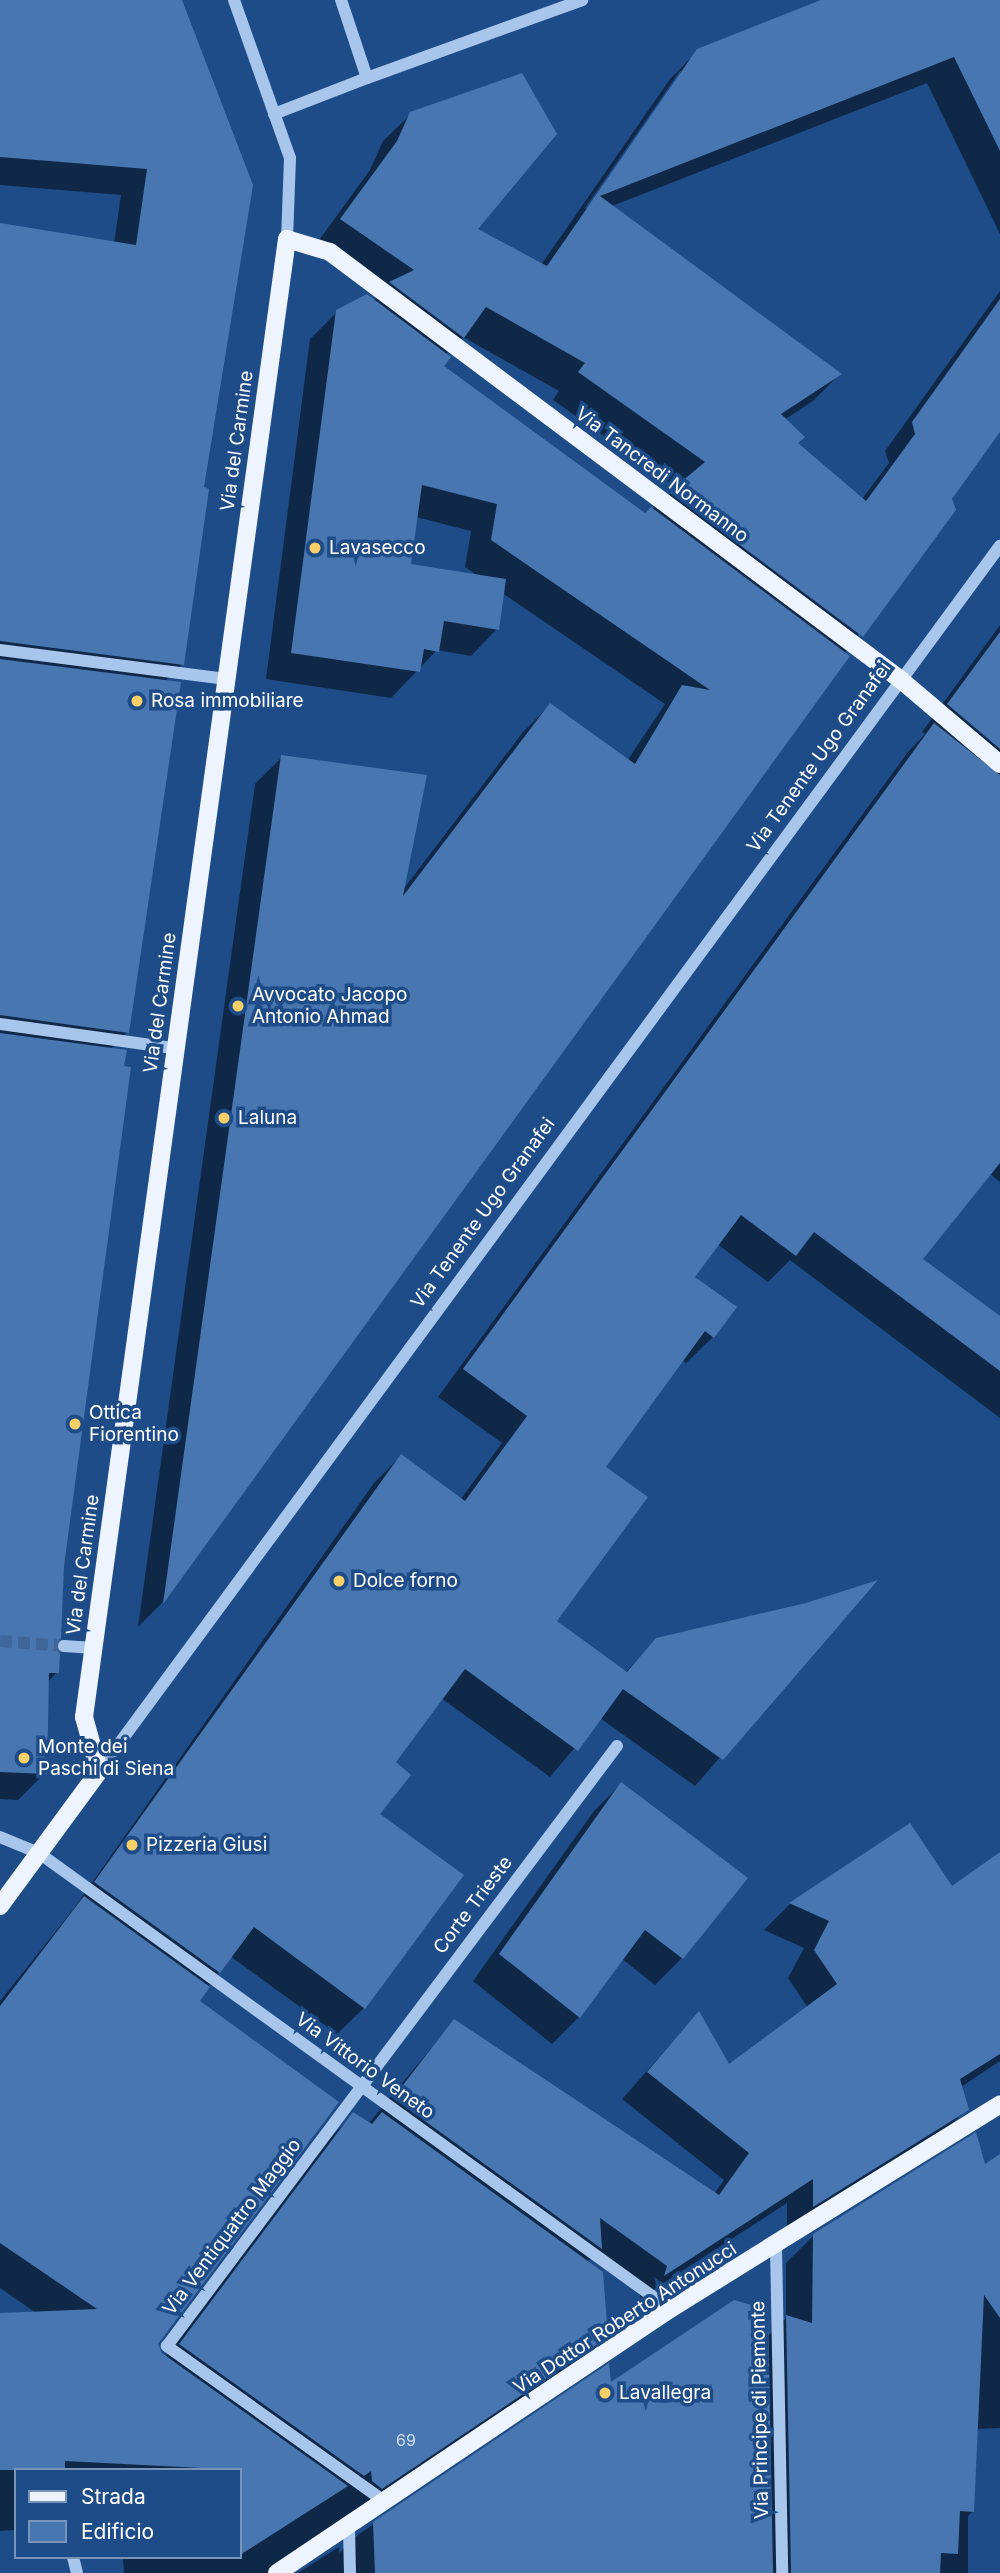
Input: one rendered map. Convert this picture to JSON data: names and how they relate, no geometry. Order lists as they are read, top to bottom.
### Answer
{
  "streets": {
    "main road": [
      "Via del Carmine",
      "Via Tancredi Normanno",
      "Via Tenente Ugo Granafei",
      "Via Dottor Roberto Antonucci"
    ],
    "street": [
      "Corte Trieste",
      "Via Vittorio Veneto",
      "Via Ventiquattro Maggio",
      "Via Principe di Piemonte"
    ]
  },
  "crossings": [
    ["Via del Carmine", "Via Tancredi Normanno"],
    ["Via del Carmine", "Via Tenente Ugo Granafei"],
    ["Via Tancredi Normanno", "Via Tenente Ugo Granafei"],
    ["Via Tenente Ugo Granafei", "Via Vittorio Veneto"],
    ["Corte Trieste", "Via Vittorio Veneto"],
    ["Corte Trieste", "Via Ventiquattro Maggio"],
    ["Via Vittorio Veneto", "Via Ventiquattro Maggio"],
    ["Via Vittorio Veneto", "Via Dottor Roberto Antonucci"],
    ["Via Ventiquattro Maggio", "Via Dottor Roberto Antonucci"],
    ["Via Dottor Roberto Antonucci", "Via Principe di Piemonte"]
  ],
  "places": [
    "Lavasecco",
    "Rosa immobiliare",
    "Avvocato Jacopo Antonio Ahmad",
    "Laluna",
    "Ottica Fiorentino",
    "Dolce forno",
    "Monte dei Paschi di Siena",
    "Pizzeria Giusi",
    "Lavallegra"
  ],
  "house_numbers": ["69"],
  "legend": ["Strada", "Edificio"]
}
